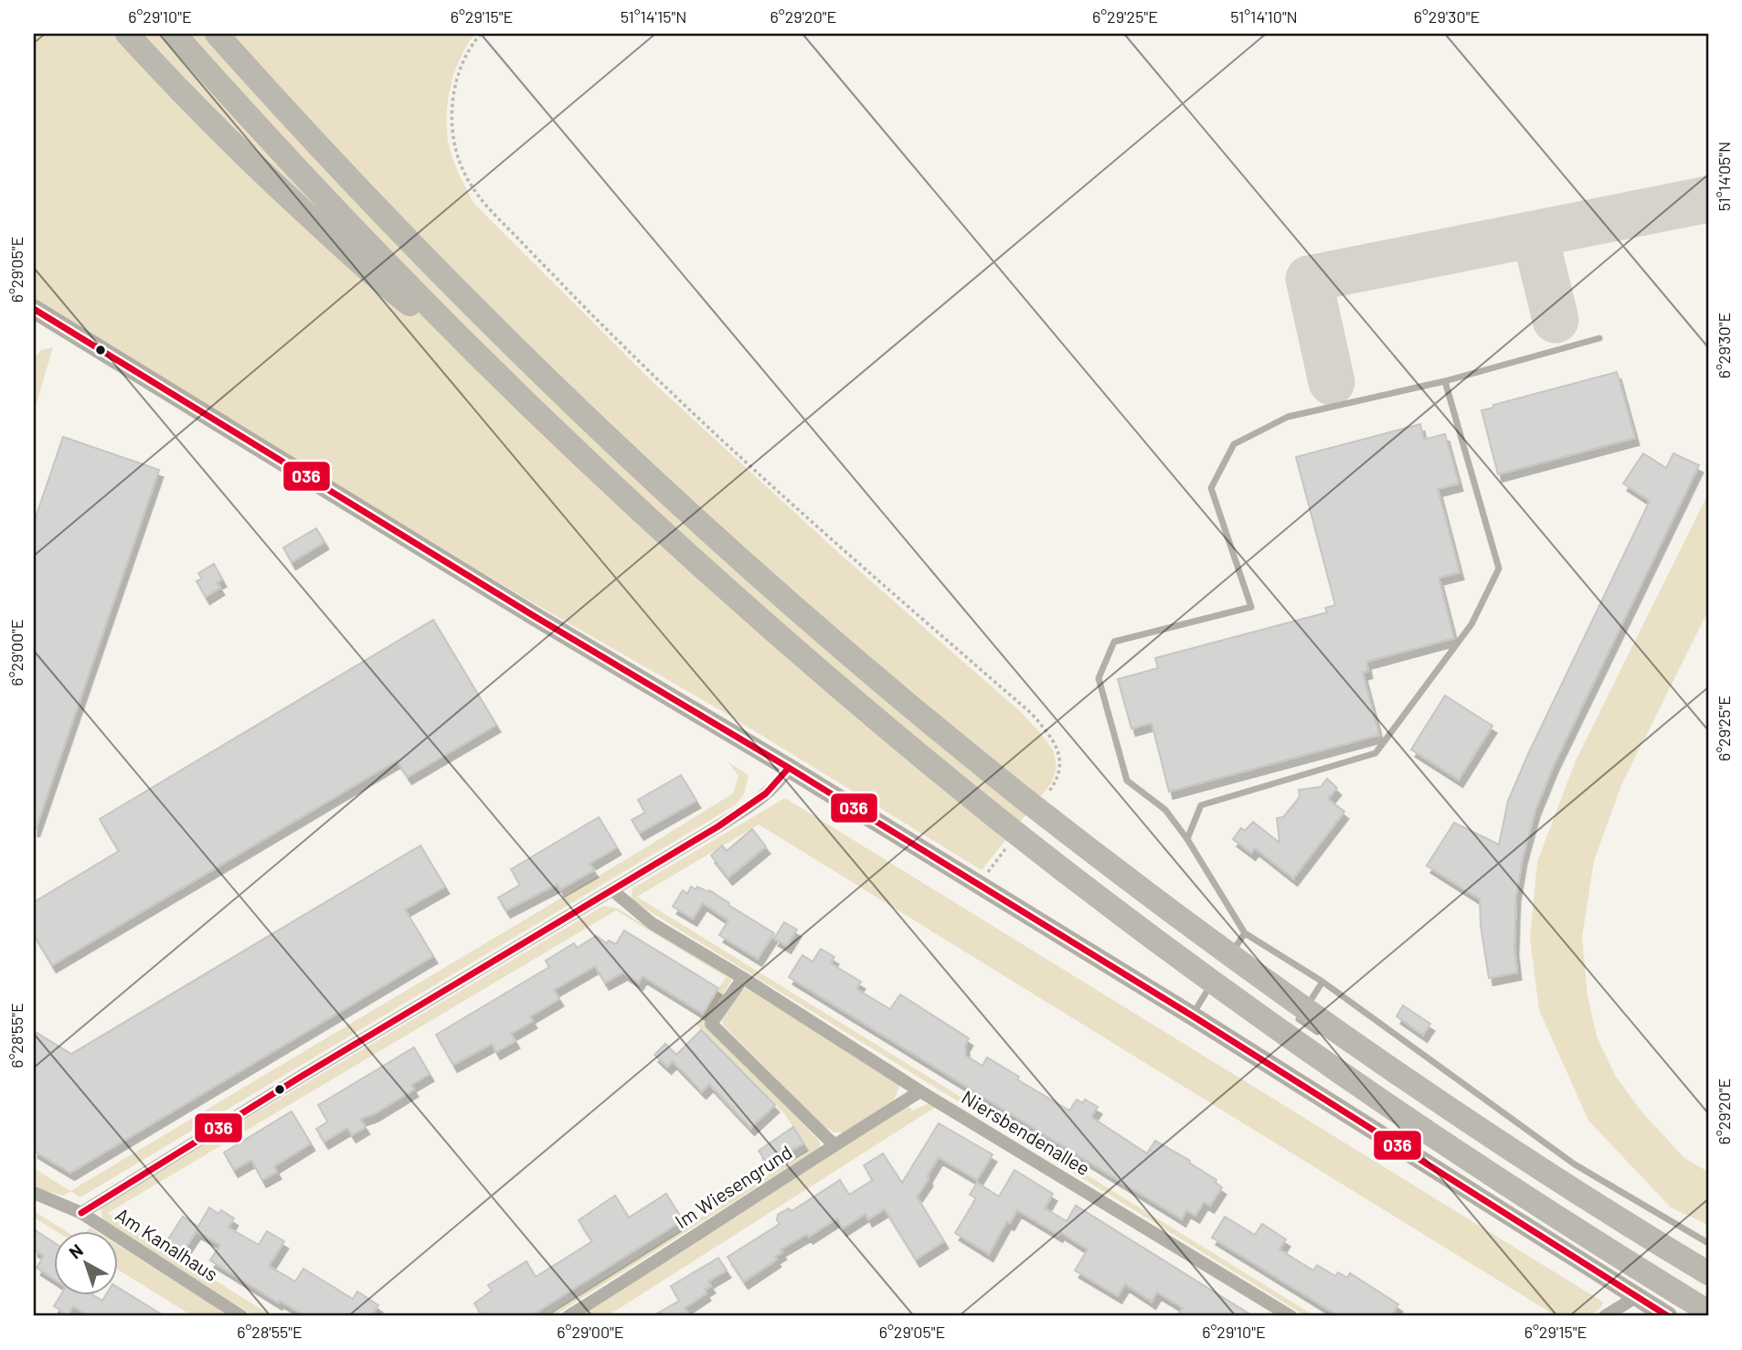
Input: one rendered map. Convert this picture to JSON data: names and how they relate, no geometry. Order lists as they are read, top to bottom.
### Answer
{
  "streets": {
    "street": ["Niersbendenallee", "Im Wiesengrund", "Am Kanalhaus"]
  },
  "crossings": [
    ["Niersbendenallee", "Im Wiesengrund"]
  ],
  "lines": ["transit line 036"],
  "north": "top left",
  "coordinates": [
    "6°29'10\"E",
    "6°29'15\"E",
    "51°14'15\"N",
    "6°29'20\"E",
    "6°29'25\"E",
    "51°14'10\"N",
    "6°29'30\"E",
    "51°14'05\"N",
    "6°29'05\"E",
    "6°29'00\"E",
    "6°28'55\"E"
  ]
}
